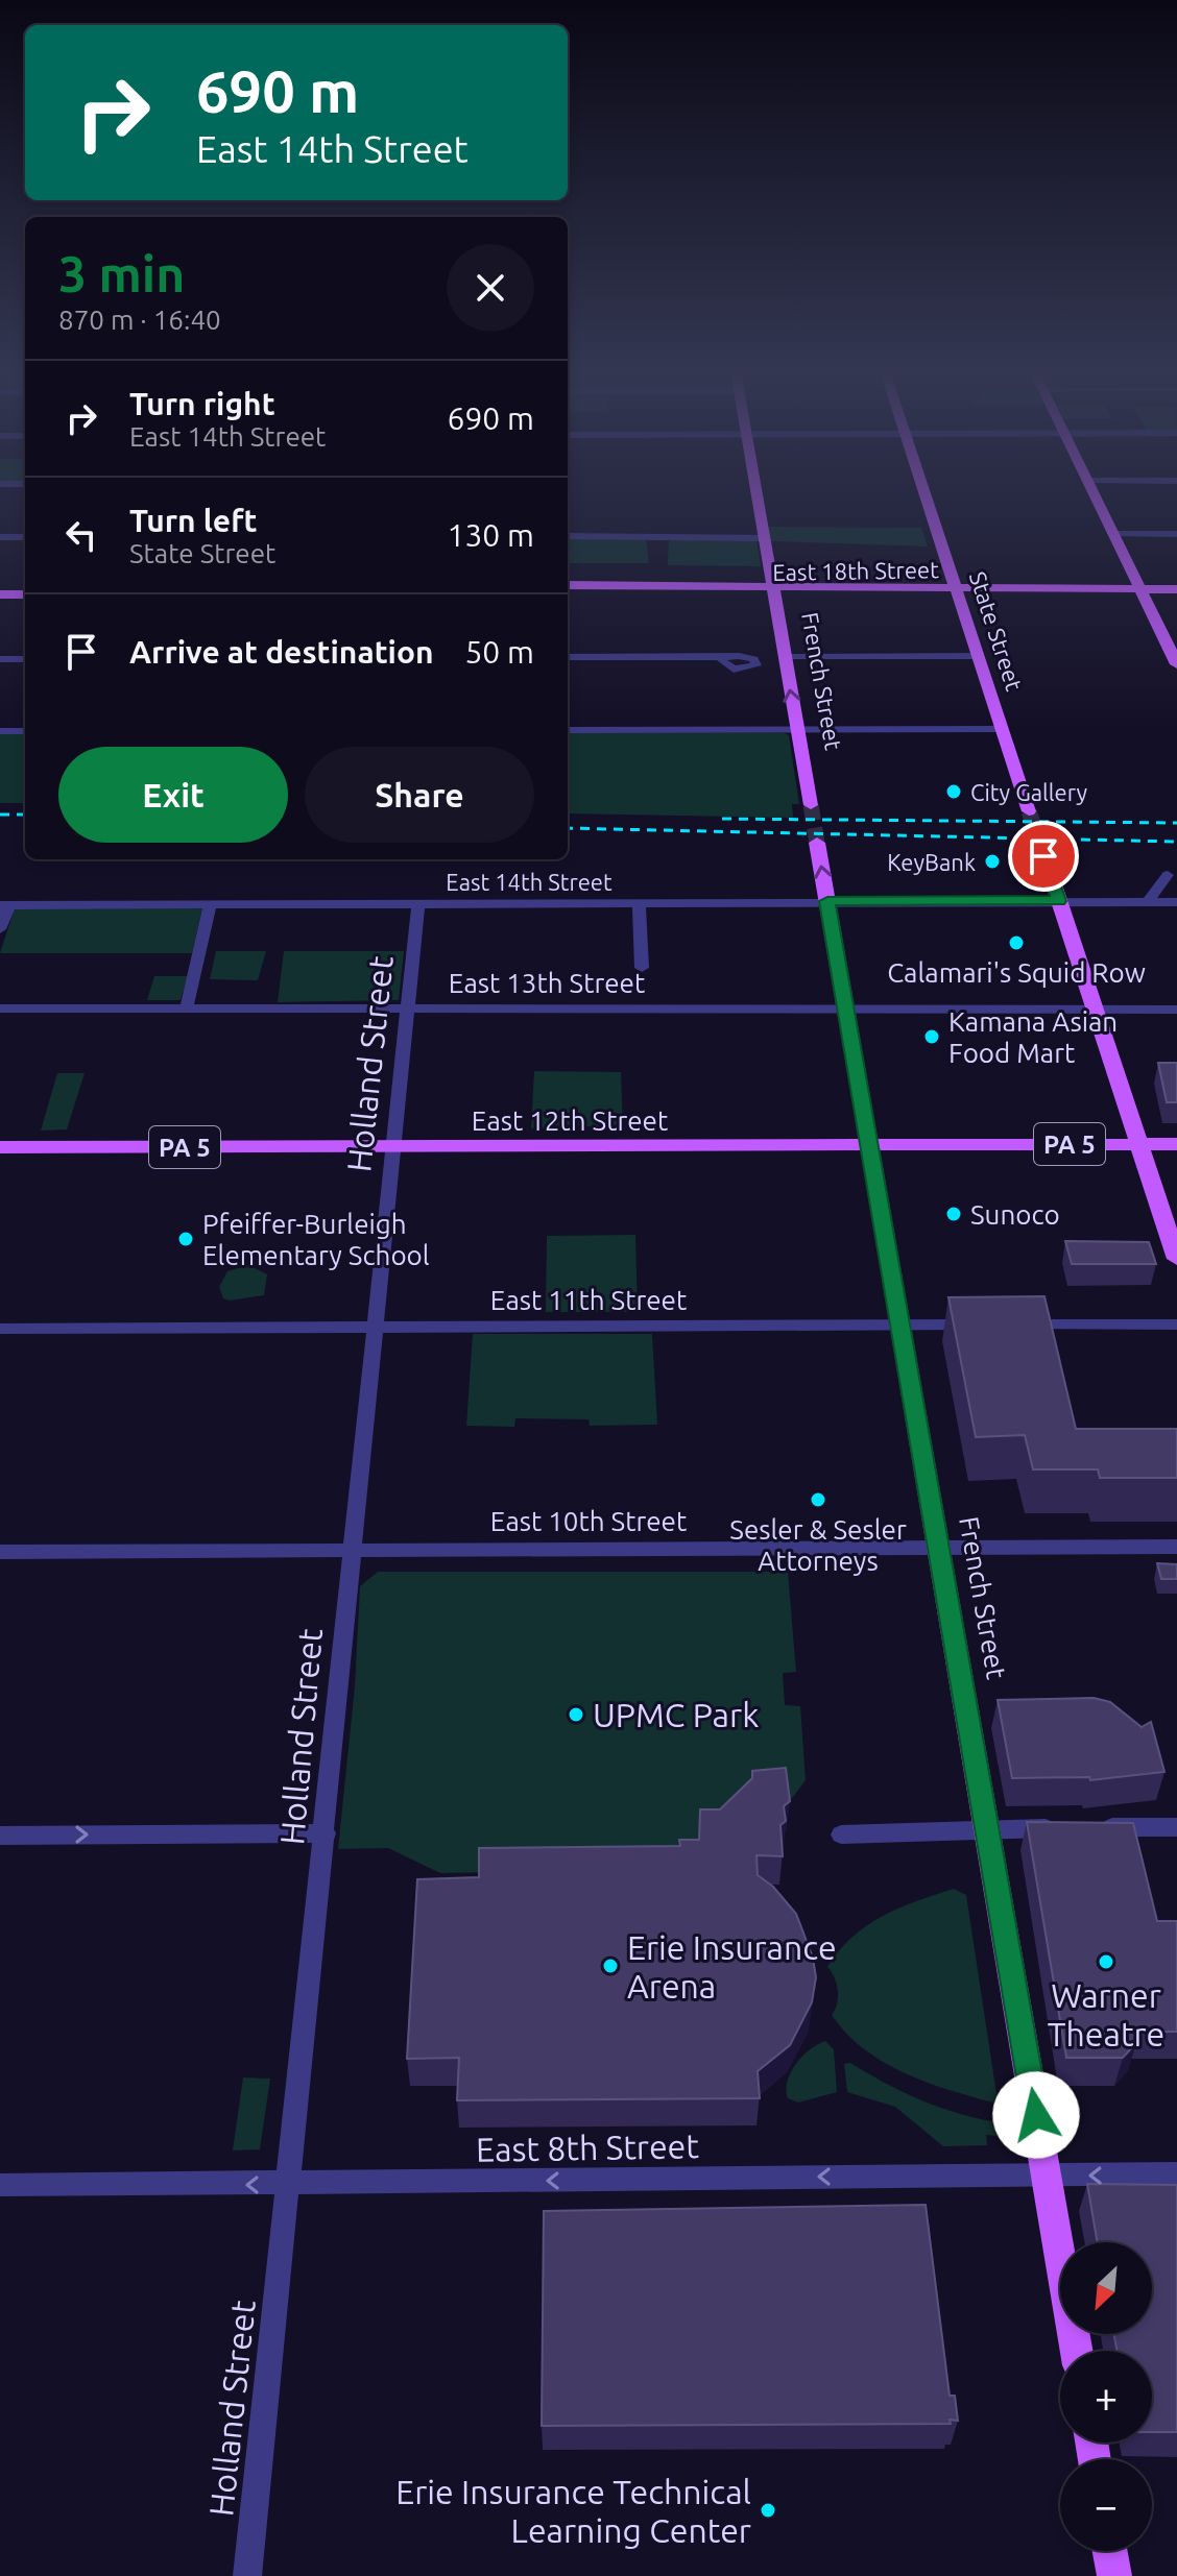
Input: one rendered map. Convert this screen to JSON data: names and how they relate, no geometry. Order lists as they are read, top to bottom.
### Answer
{
  "streets": {
    "main road": [
      "East 18th Street",
      "State Street",
      "French Street",
      "East 12th Street",
      "PA 5"
    ],
    "street": [
      "East 14th Street",
      "East 13th Street",
      "Holland Street",
      "East 11th Street",
      "East 10th Street",
      "East 8th Street"
    ]
  },
  "crossings": [
    ["East 18th Street", "State Street"],
    ["East 18th Street", "French Street"],
    ["French Street", "East 14th Street"],
    ["French Street", "East 13th Street"],
    ["French Street", "East 12th Street"],
    ["French Street", "East 11th Street"],
    ["French Street", "East 10th Street"],
    ["French Street", "East 8th Street"],
    ["East 14th Street", "Holland Street"],
    ["East 13th Street", "Holland Street"],
    ["Holland Street", "East 12th Street"],
    ["Holland Street", "East 11th Street"],
    ["Holland Street", "East 10th Street"],
    ["Holland Street", "East 8th Street"],
    ["East 12th Street", "PA 5"]
  ],
  "one_way": ["East 8th Street"],
  "places": [
    "City Gallery",
    "KeyBank",
    "Calamari's Squid Row",
    "Kamana Asian Food Mart",
    "Sunoco",
    "Pfeiffer-Burleigh Elementary School",
    "Sesler & Sesler Attorneys",
    "UPMC Park",
    "Warner Theatre",
    "Erie Insurance Arena",
    "Erie Insurance Technical Learning Center"
  ],
  "north": "bottom left",
  "page": {
    "turn": ["690 m", "East 14th Street"],
    "heading": ["3 min", "870 m · 16:40"],
    "list": [
      {
        "name": "Turn right",
        "note": "East 14th Street",
        "value": "690 m"
      },
      {
        "name": "Turn left",
        "note": "State Street",
        "value": "130 m"
      },
      {
        "name": "Arrive at destination",
        "value": "50 m"
      }
    ],
    "buttons": ["Exit", "Share"],
    "map_buttons": ["+", "−"]
  }
}
